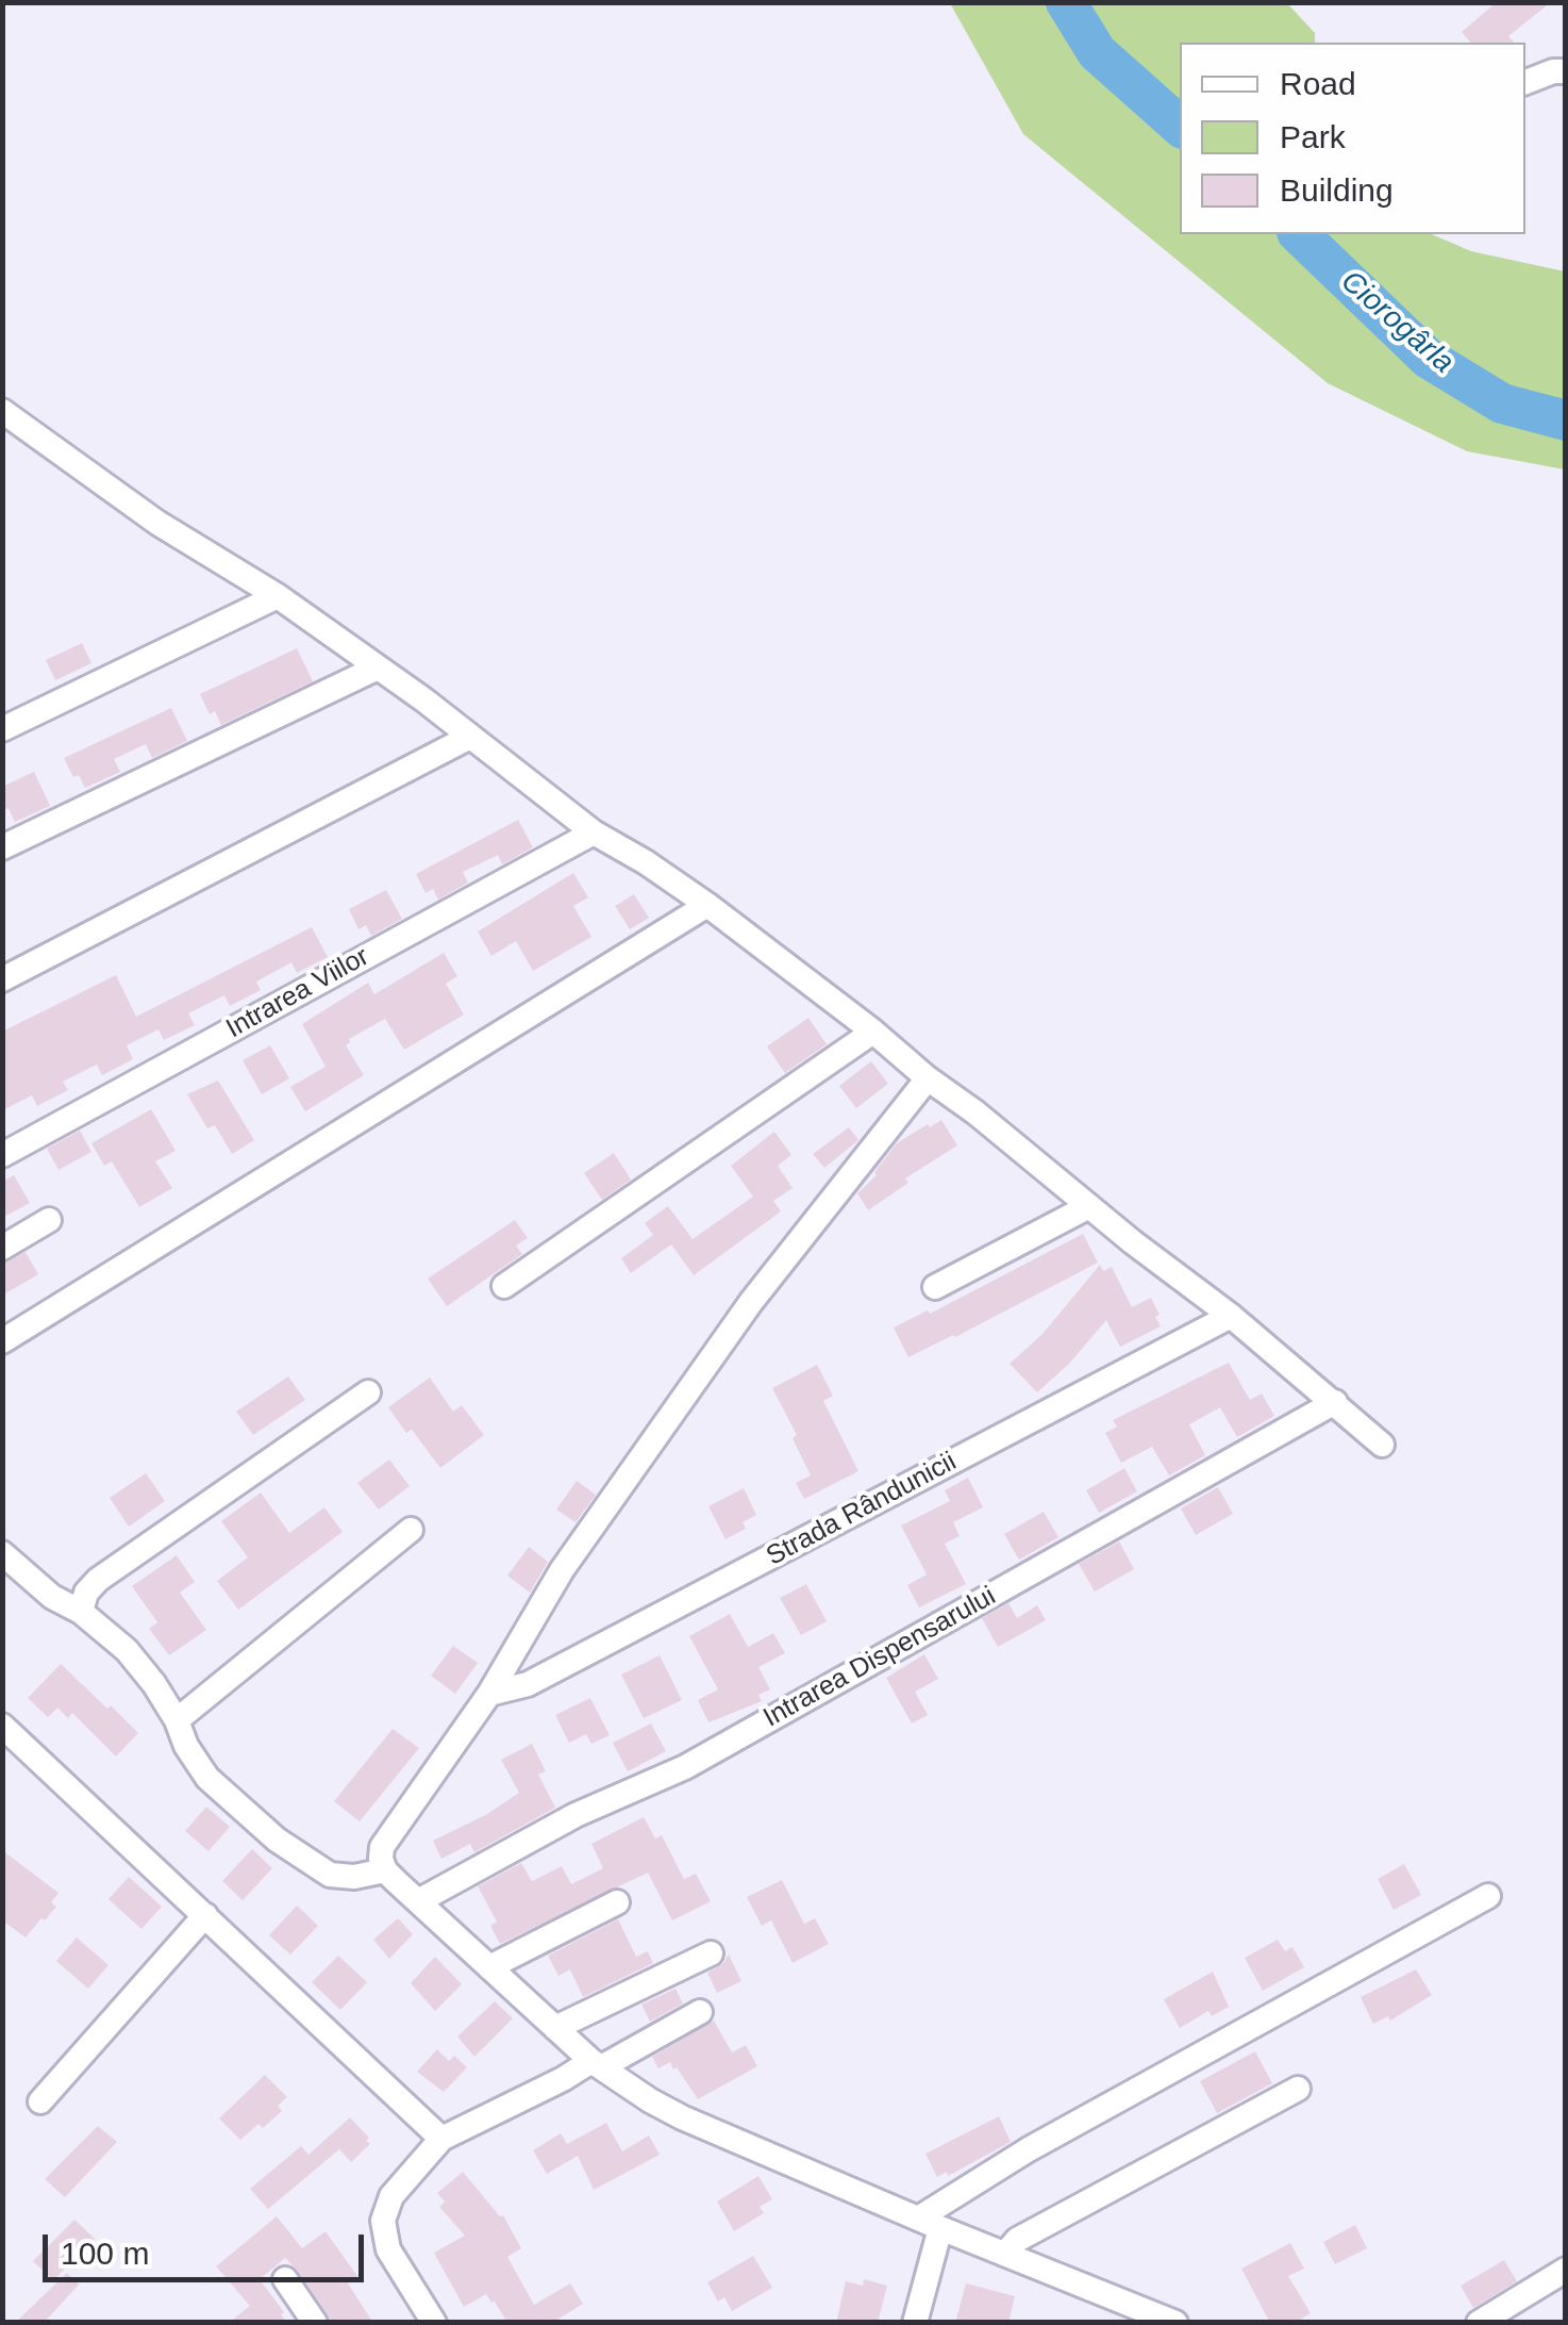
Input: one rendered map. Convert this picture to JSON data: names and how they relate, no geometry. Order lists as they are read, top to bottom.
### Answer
{
  "streets": {
    "street": ["Intrarea Viilor", "Strada Rândunicii", "Intrarea Dispensarului"]
  },
  "water": ["Ciorogârla"],
  "legend": ["Road", "Park", "Building"],
  "scale_bar": "100 m"
}
